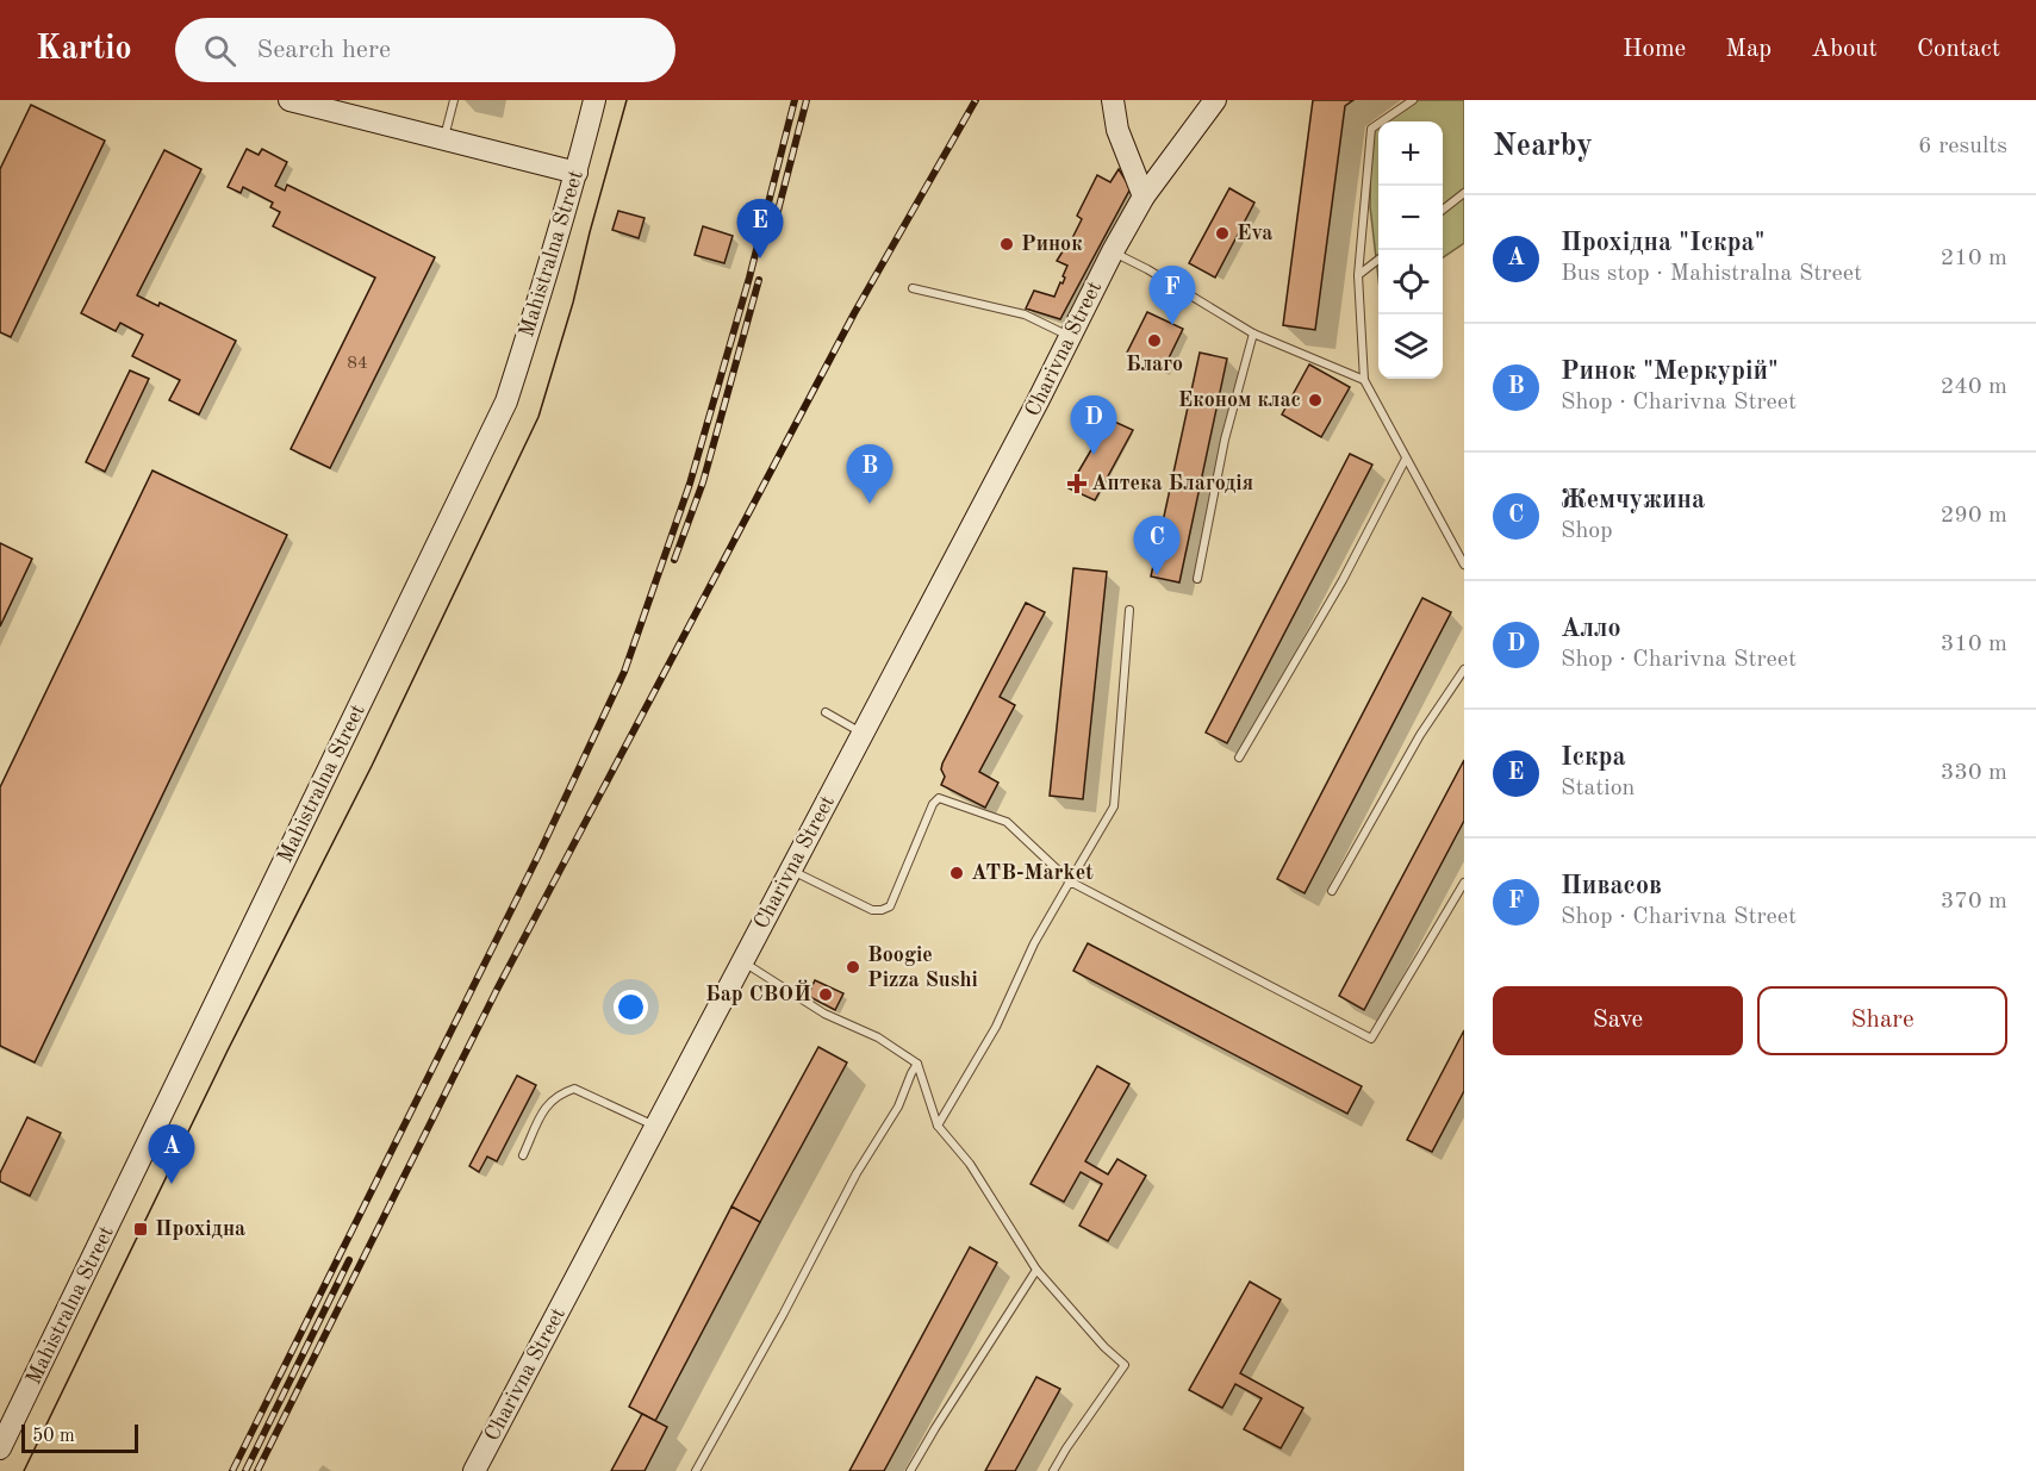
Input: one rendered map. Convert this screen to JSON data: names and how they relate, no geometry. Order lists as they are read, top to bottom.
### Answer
{
  "streets": {
    "street": ["Mahistralna Street", "Charivna Street"]
  },
  "places": {
    "other": [
      "Eva",
      "Ринок",
      "Благо",
      "Економ клас",
      "ATB-Market",
      "Boogie Pizza Sushi",
      "Бар СВОЙ"
    ],
    "health": ["Аптека Благодія"],
    "transit": ["Прохідна"]
  },
  "house_numbers": ["84"],
  "scale_bar": "50 m",
  "page": {
    "header": "Kartio",
    "search": "Search here",
    "nav": [
      "Home",
      "Map",
      "About",
      "Contact"
    ],
    "heading": ["Nearby", "6 results"],
    "map_buttons": ["+", "−"],
    "list": [
      {
        "mark": "A",
        "name": "Прохідна \"Іскра\"",
        "note": "Bus stop · Mahistralna Street",
        "value": "210 m"
      },
      {
        "mark": "B",
        "name": "Ринок \"Меркурій\"",
        "note": "Shop · Charivna Street",
        "value": "240 m"
      },
      {
        "mark": "C",
        "name": "Жемчужина",
        "note": "Shop",
        "value": "290 m"
      },
      {
        "mark": "D",
        "name": "Алло",
        "note": "Shop · Charivna Street",
        "value": "310 m"
      },
      {
        "mark": "E",
        "name": "Іскра",
        "note": "Station",
        "value": "330 m"
      },
      {
        "mark": "F",
        "name": "Пивасов",
        "note": "Shop · Charivna Street",
        "value": "370 m"
      }
    ],
    "pins": [
      "E",
      "F",
      "D",
      "B",
      "C",
      "A"
    ],
    "buttons": ["Save", "Share"],
    "scale": "50 m"
  }
}
